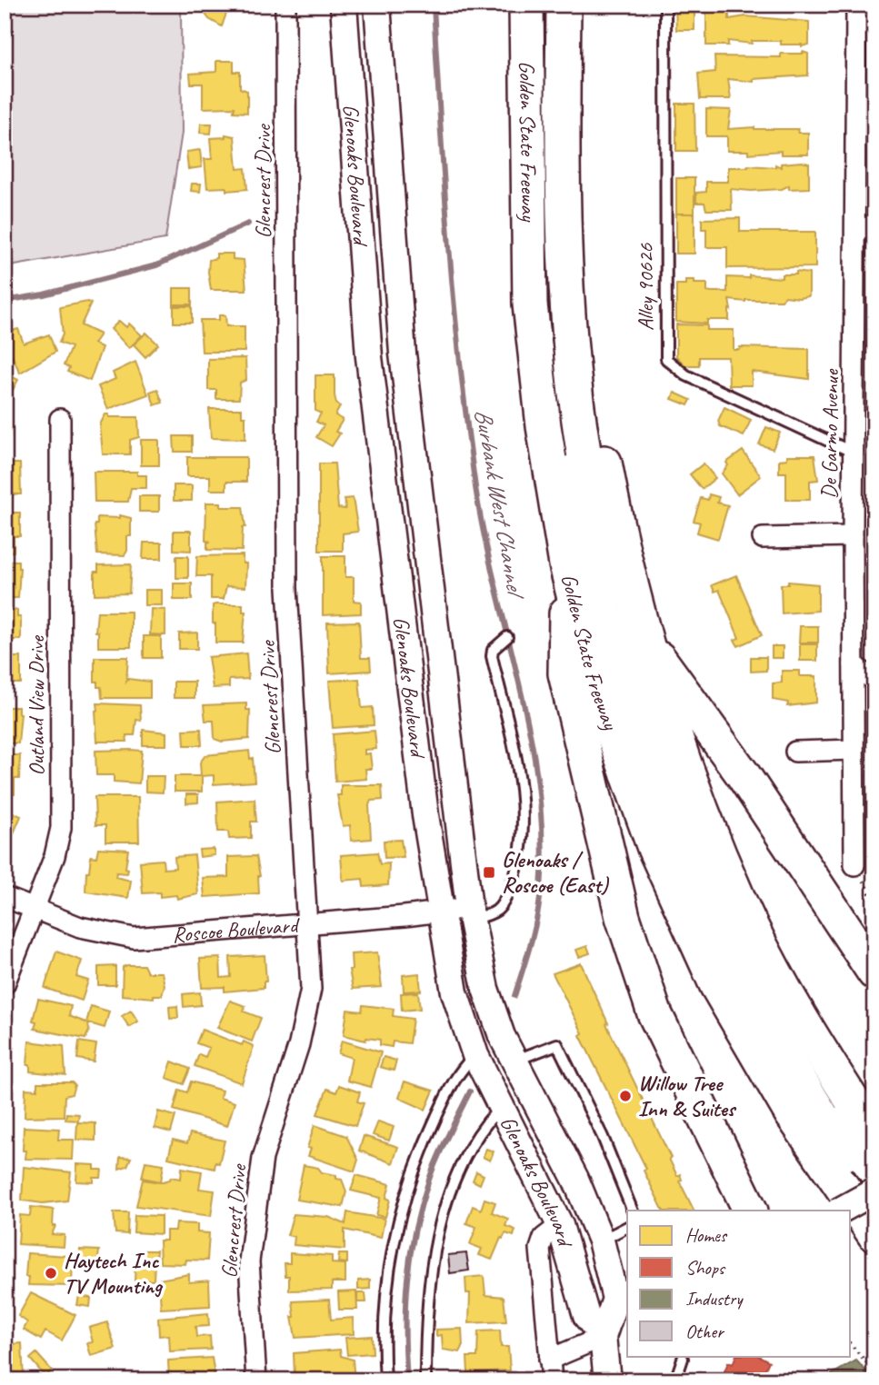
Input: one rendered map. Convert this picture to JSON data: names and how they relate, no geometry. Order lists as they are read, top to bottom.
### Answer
{
  "streets": {
    "highway": ["Golden State Freeway"],
    "main road": ["Glenoaks Boulevard"],
    "street": [
      "Glencrest Drive",
      "De Garmo Avenue",
      "Outland View Drive",
      "Roscoe Boulevard"
    ],
    "lane": ["Alley 90626"]
  },
  "crossings": [
    ["Glenoaks Boulevard", "Roscoe Boulevard"],
    ["Glencrest Drive", "Roscoe Boulevard"],
    ["Alley 90626", "De Garmo Avenue"],
    ["Outland View Drive", "Roscoe Boulevard"]
  ],
  "water": ["Burbank West Channel"],
  "places": {
    "transit": ["Glenoaks / Roscoe (East)"],
    "other": ["Willow Tree Inn & Suites", "Haytech Inc TV Mounting"]
  },
  "legend": [
    "Homes",
    "Shops",
    "Industry",
    "Other"
  ]
}
